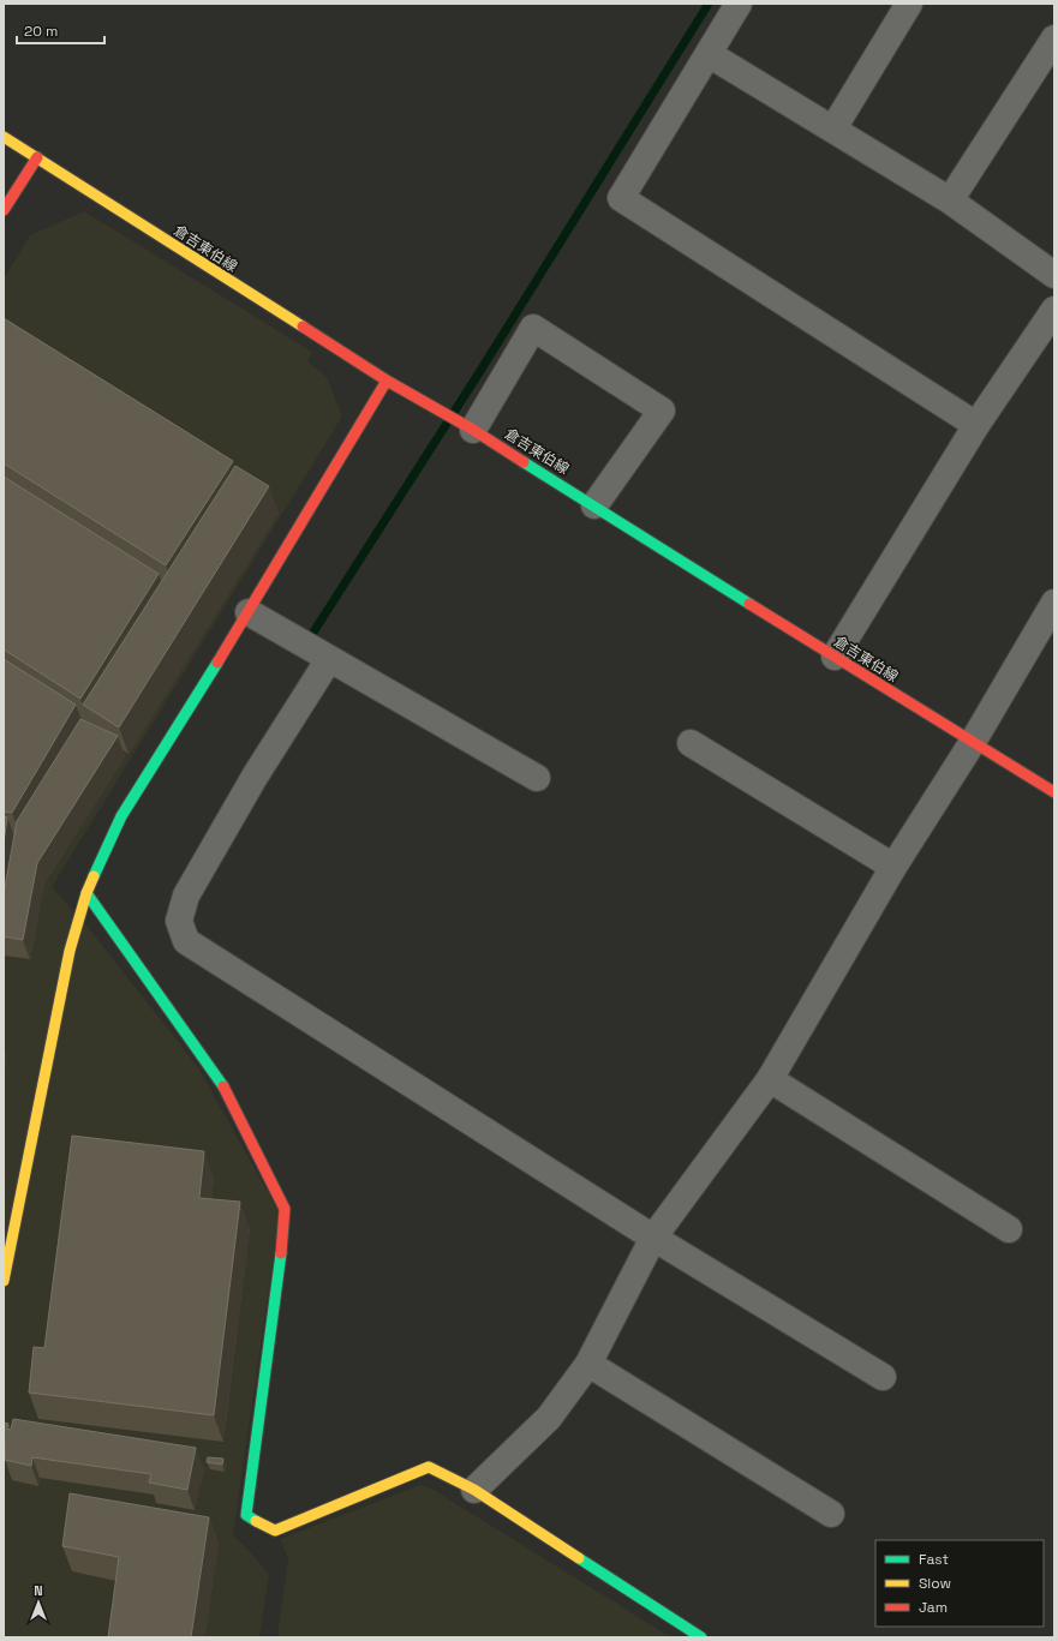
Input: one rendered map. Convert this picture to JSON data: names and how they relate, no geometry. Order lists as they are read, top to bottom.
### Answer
{
  "streets": {
    "street": ["倉吉東伯線"]
  },
  "legend": ["Fast", "Slow", "Jam"],
  "scale_bar": "20 m",
  "north": "top"
}
